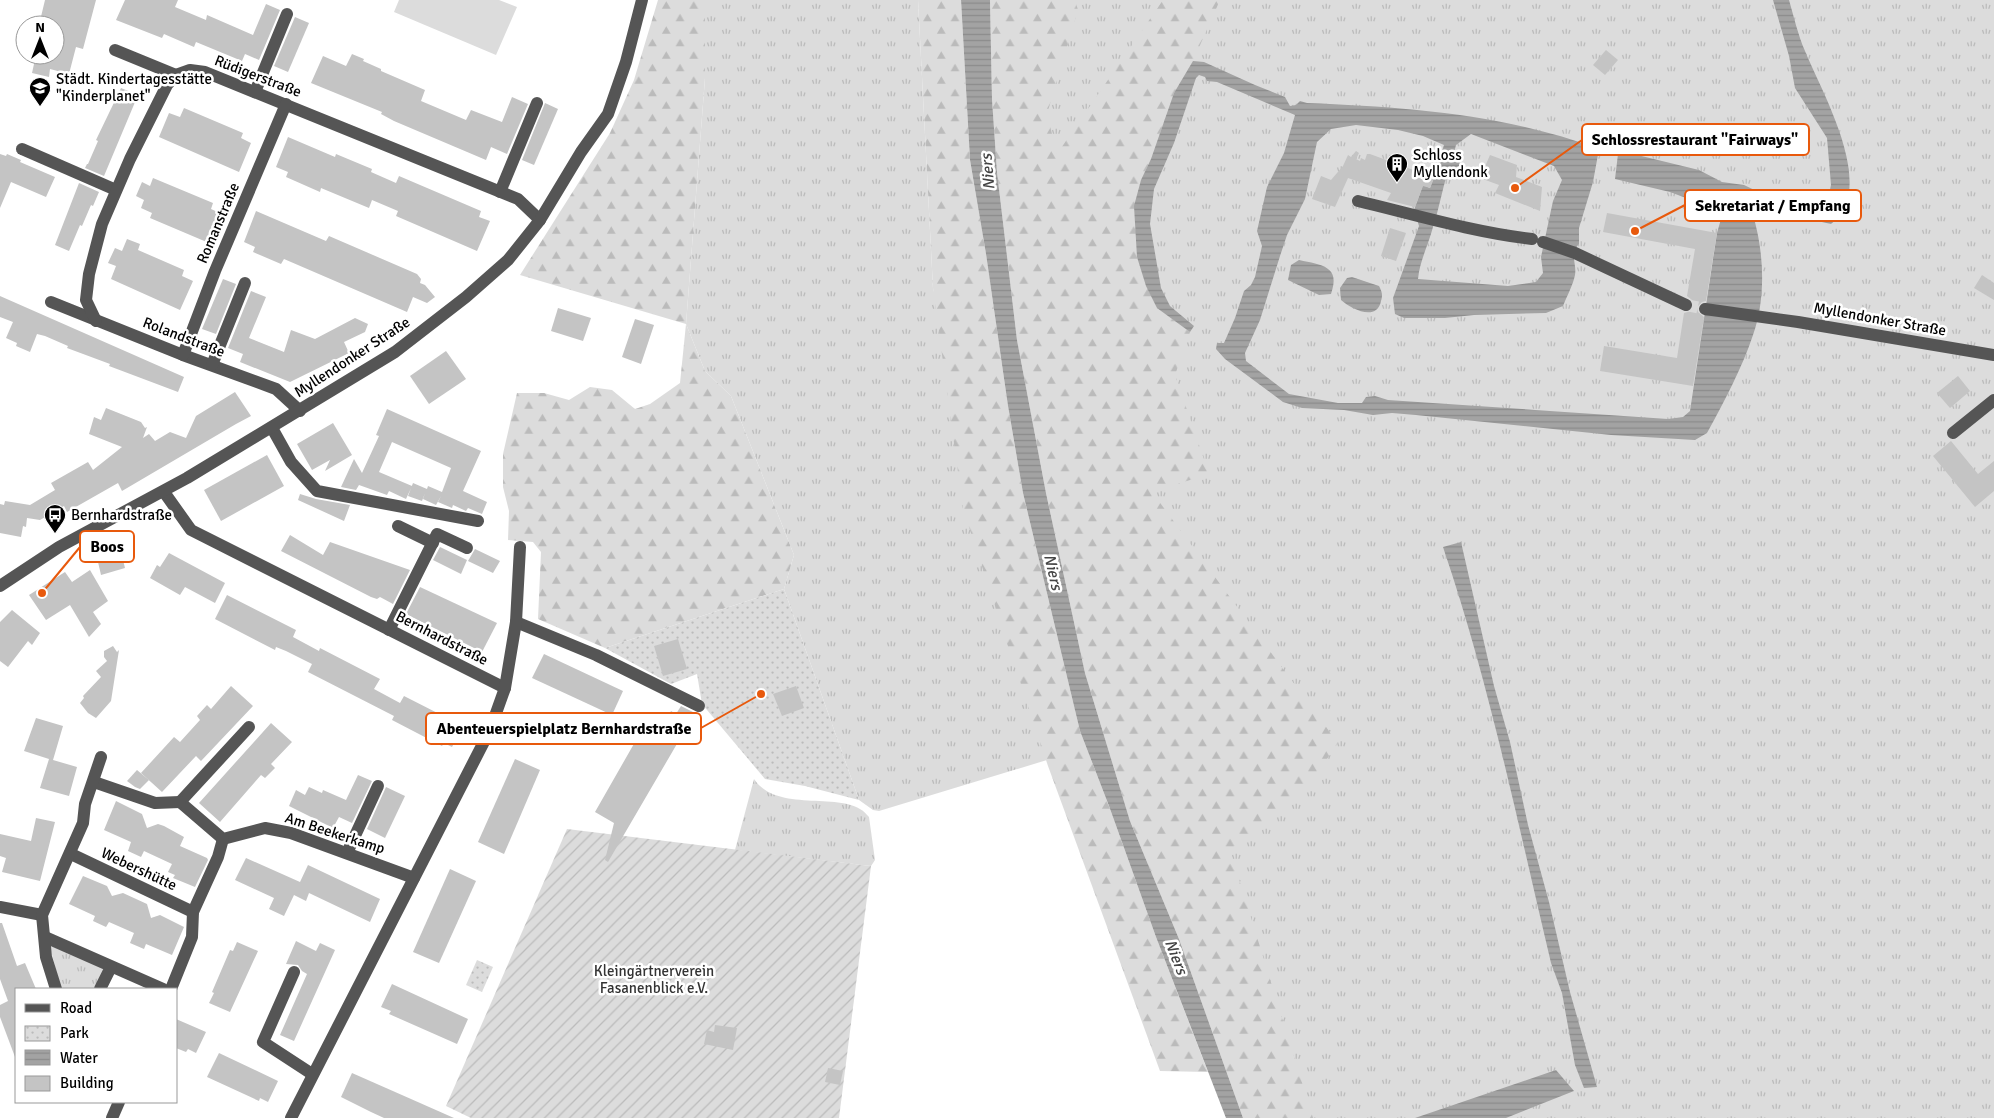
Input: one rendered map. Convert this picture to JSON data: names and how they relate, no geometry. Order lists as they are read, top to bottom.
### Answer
{
  "streets": {
    "street": [
      "Rüdigerstraße",
      "Romanstraße",
      "Myllendonker Straße",
      "Rolandstraße",
      "Bernhardstraße",
      "Am Beekerkamp",
      "Webershütte"
    ]
  },
  "crossings": [
    ["Rüdigerstraße", "Romanstraße"],
    ["Rüdigerstraße", "Myllendonker Straße"],
    ["Romanstraße", "Rolandstraße"],
    ["Myllendonker Straße", "Rolandstraße"],
    ["Myllendonker Straße", "Bernhardstraße"]
  ],
  "water": ["Niers"],
  "parks": ["Kleingärtnerverein Fasanenblick e.V."],
  "places": {
    "school or university": ["Städt. Kindertagesstätte \"Kinderplanet\""],
    "building": ["Schloss Myllendonk"],
    "other": [
      "Schlossrestaurant \"Fairways\"",
      "Sekretariat / Empfang",
      "Boos",
      "Abenteuerspielplatz Bernhardstraße"
    ],
    "bus stop": ["Bernhardstraße"]
  },
  "legend": [
    "Road",
    "Park",
    "Water",
    "Building"
  ],
  "north": "top"
}
